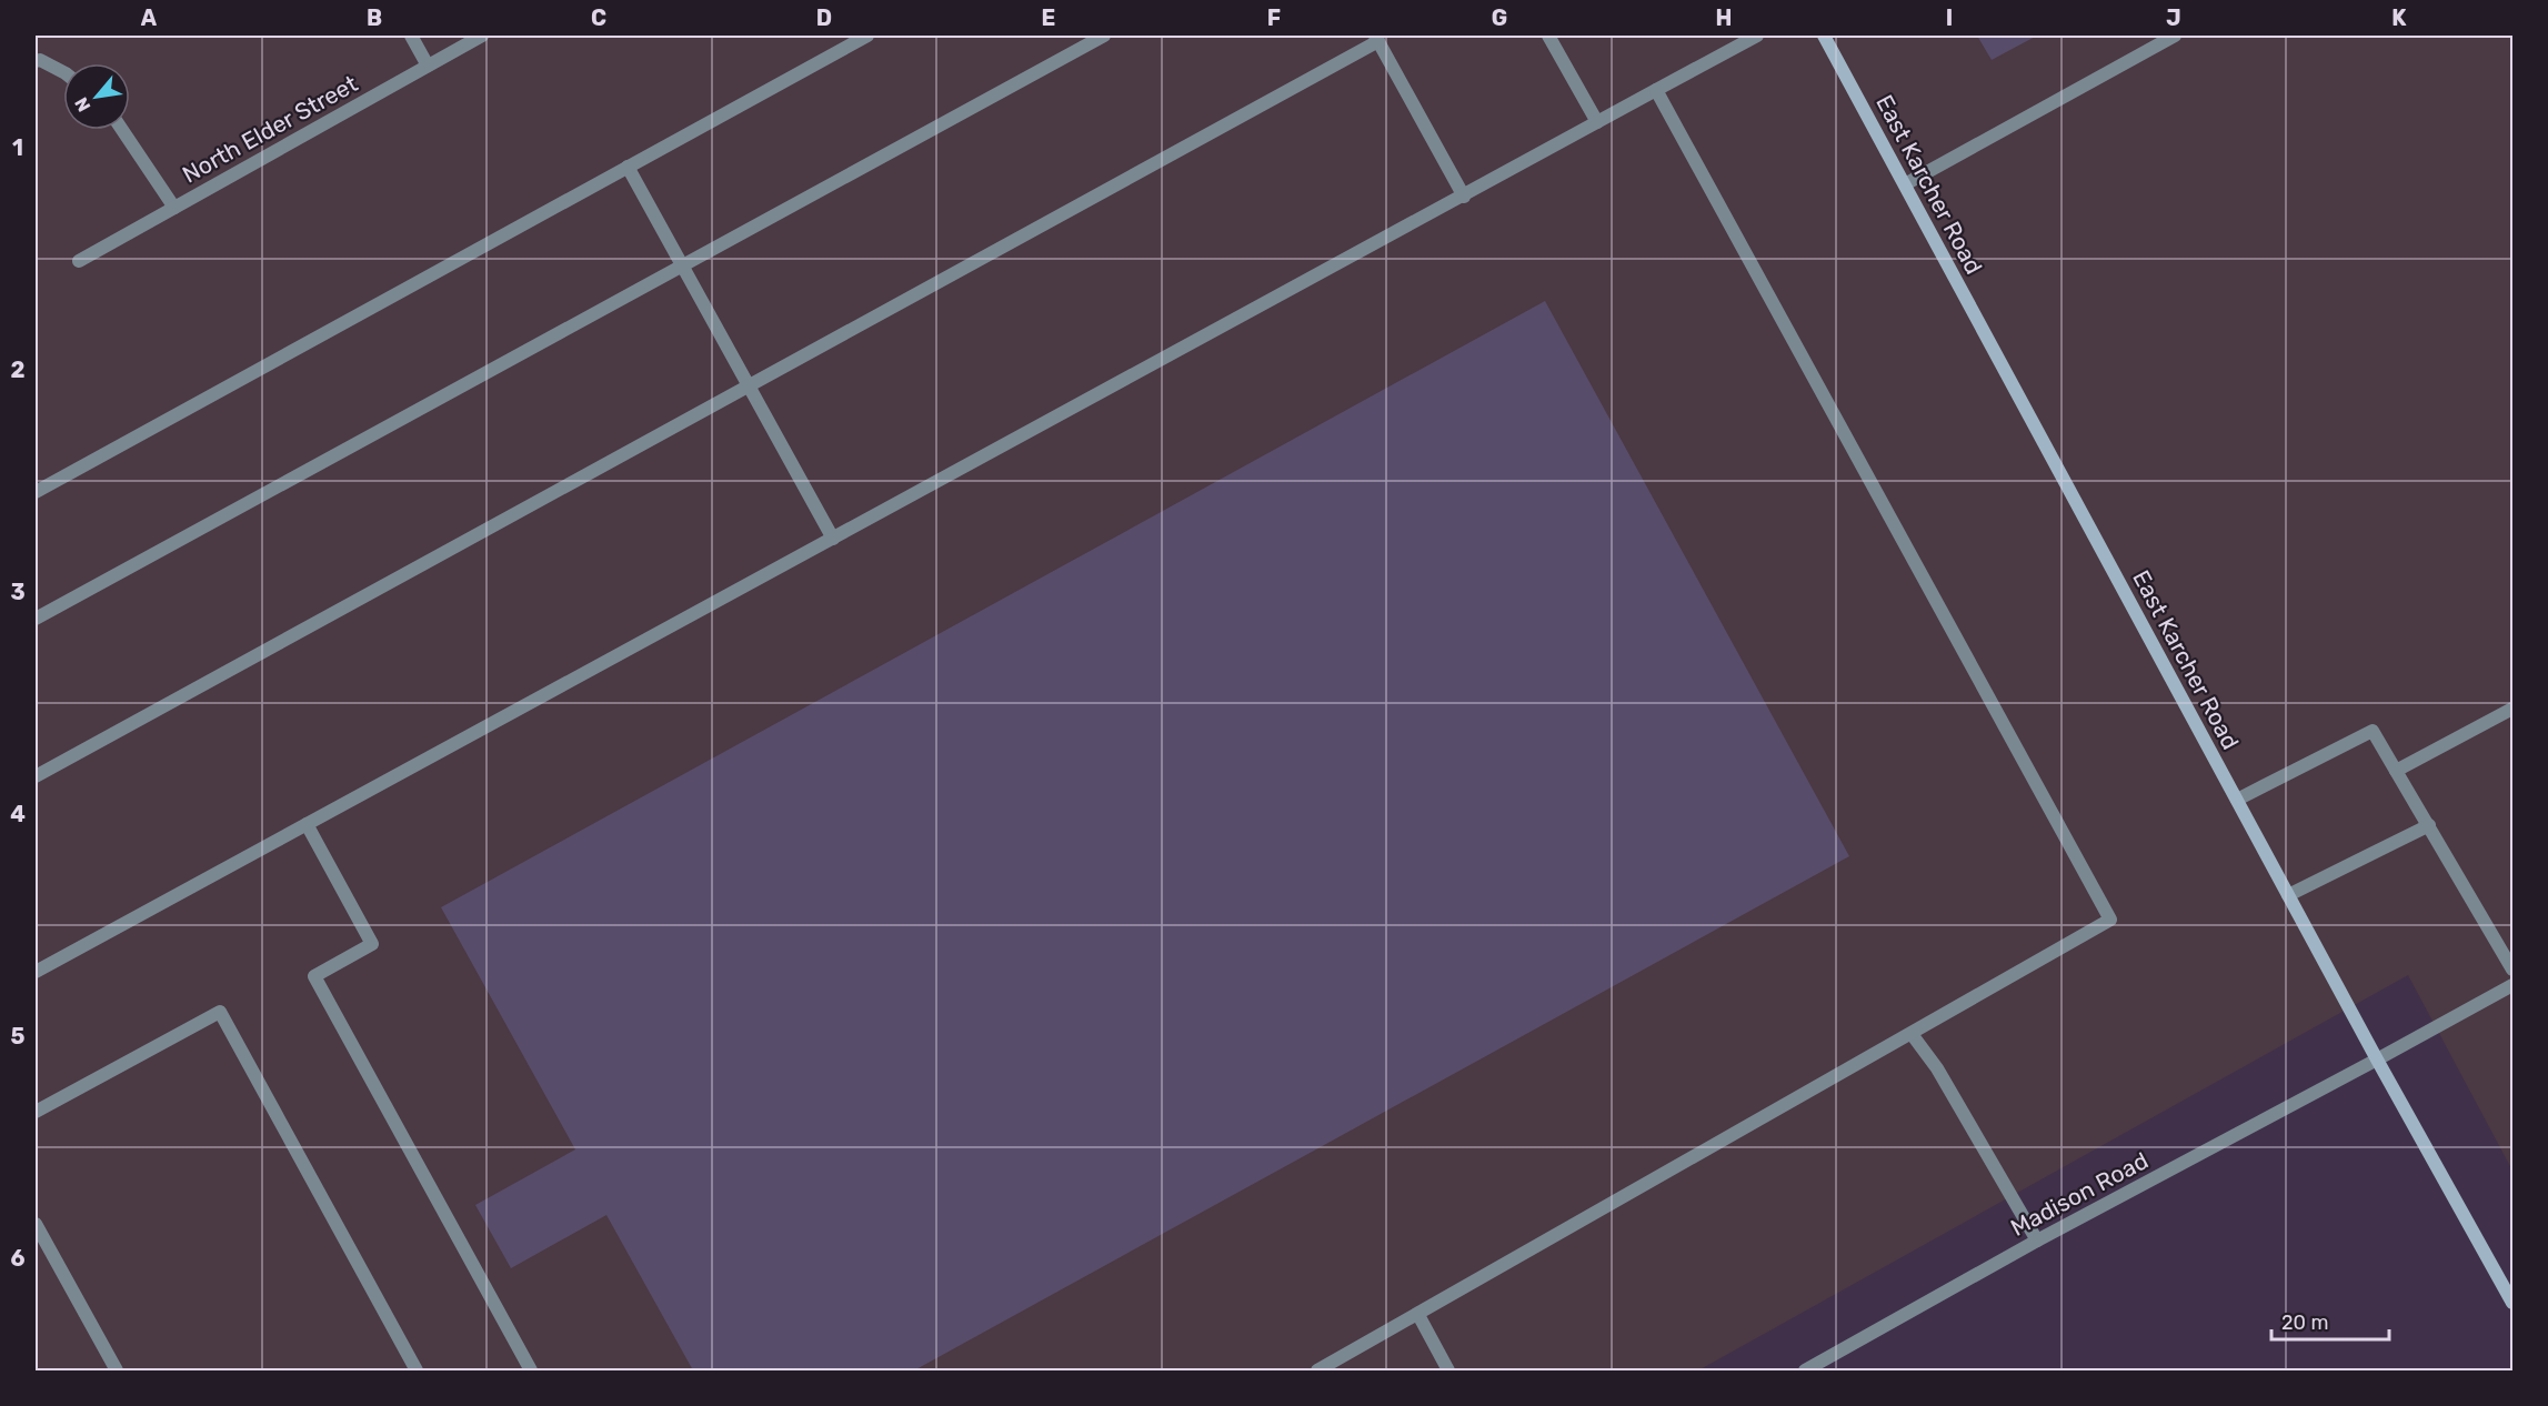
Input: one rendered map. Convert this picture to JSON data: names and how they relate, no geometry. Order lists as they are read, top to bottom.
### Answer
{
  "streets": {
    "main road": ["East Karcher Road"],
    "street": ["North Elder Street", "Madison Road"]
  },
  "crossings": [
    ["East Karcher Road", "Madison Road"]
  ],
  "scale_bar": "20 m",
  "north": "bottom left",
  "grid": {
    "columns": [
      "A",
      "B",
      "C",
      "D",
      "E",
      "F",
      "G",
      "H",
      "I",
      "J",
      "K"
    ],
    "rows": [
      "1",
      "2",
      "3",
      "4",
      "5",
      "6"
    ]
  }
}
